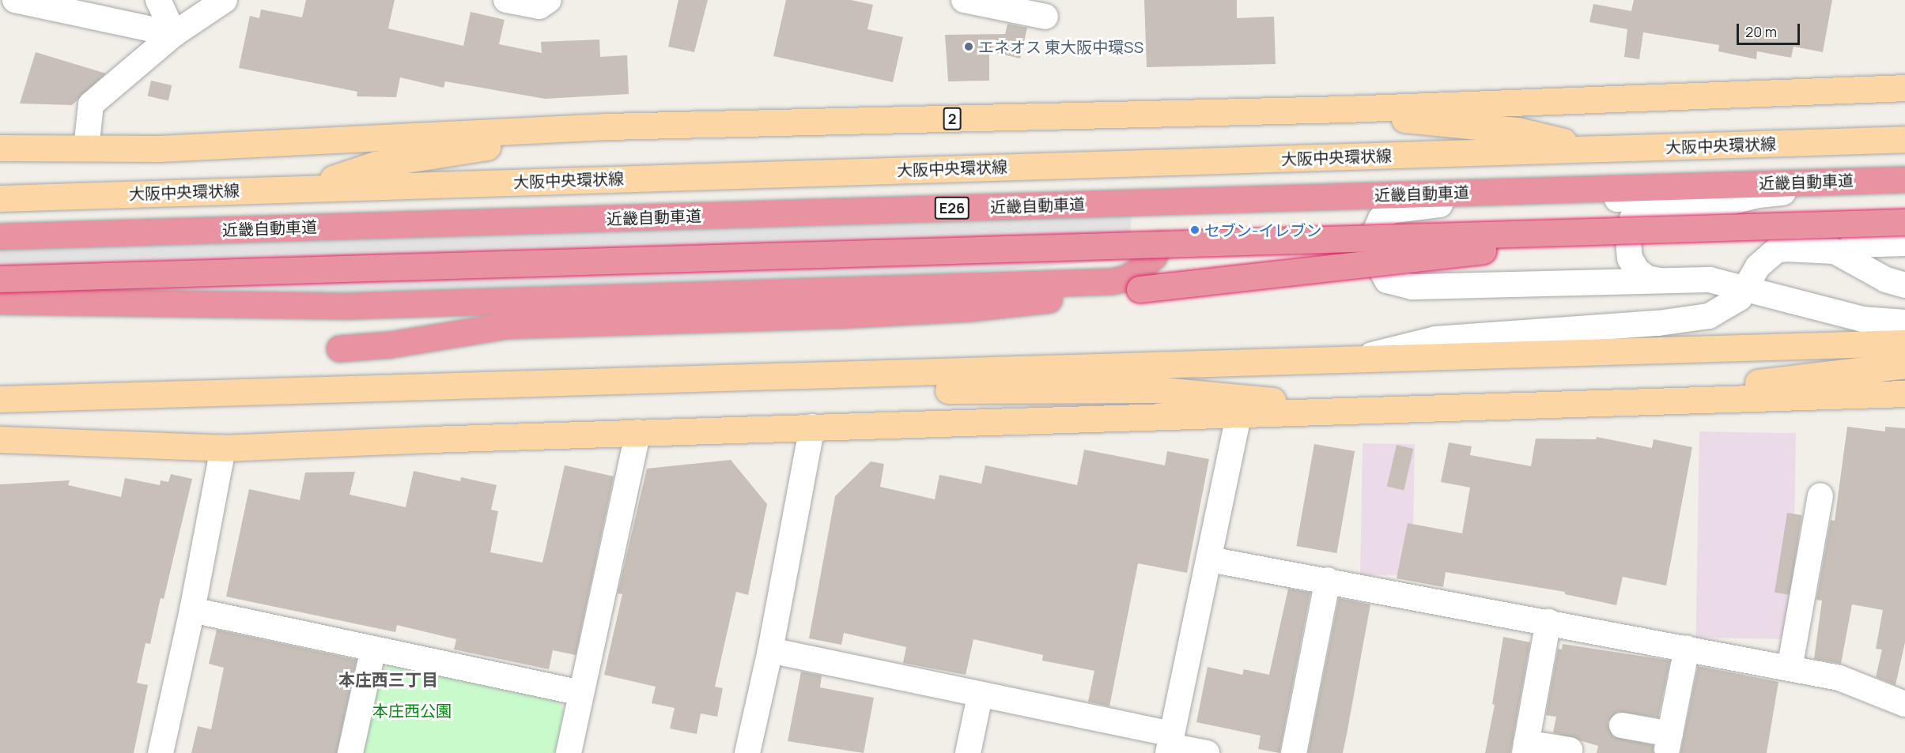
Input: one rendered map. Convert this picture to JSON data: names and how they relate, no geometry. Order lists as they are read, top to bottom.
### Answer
{
  "streets": {
    "highway": ["近畿自動車道", "E26"],
    "main road": ["2", "大阪中央環状線"]
  },
  "districts": ["本庄西三丁目"],
  "parks": ["本庄西公園"],
  "places": ["エネオス 東大阪中環SS", "セブン-イレブン"],
  "scale_bar": "20 m"
}
